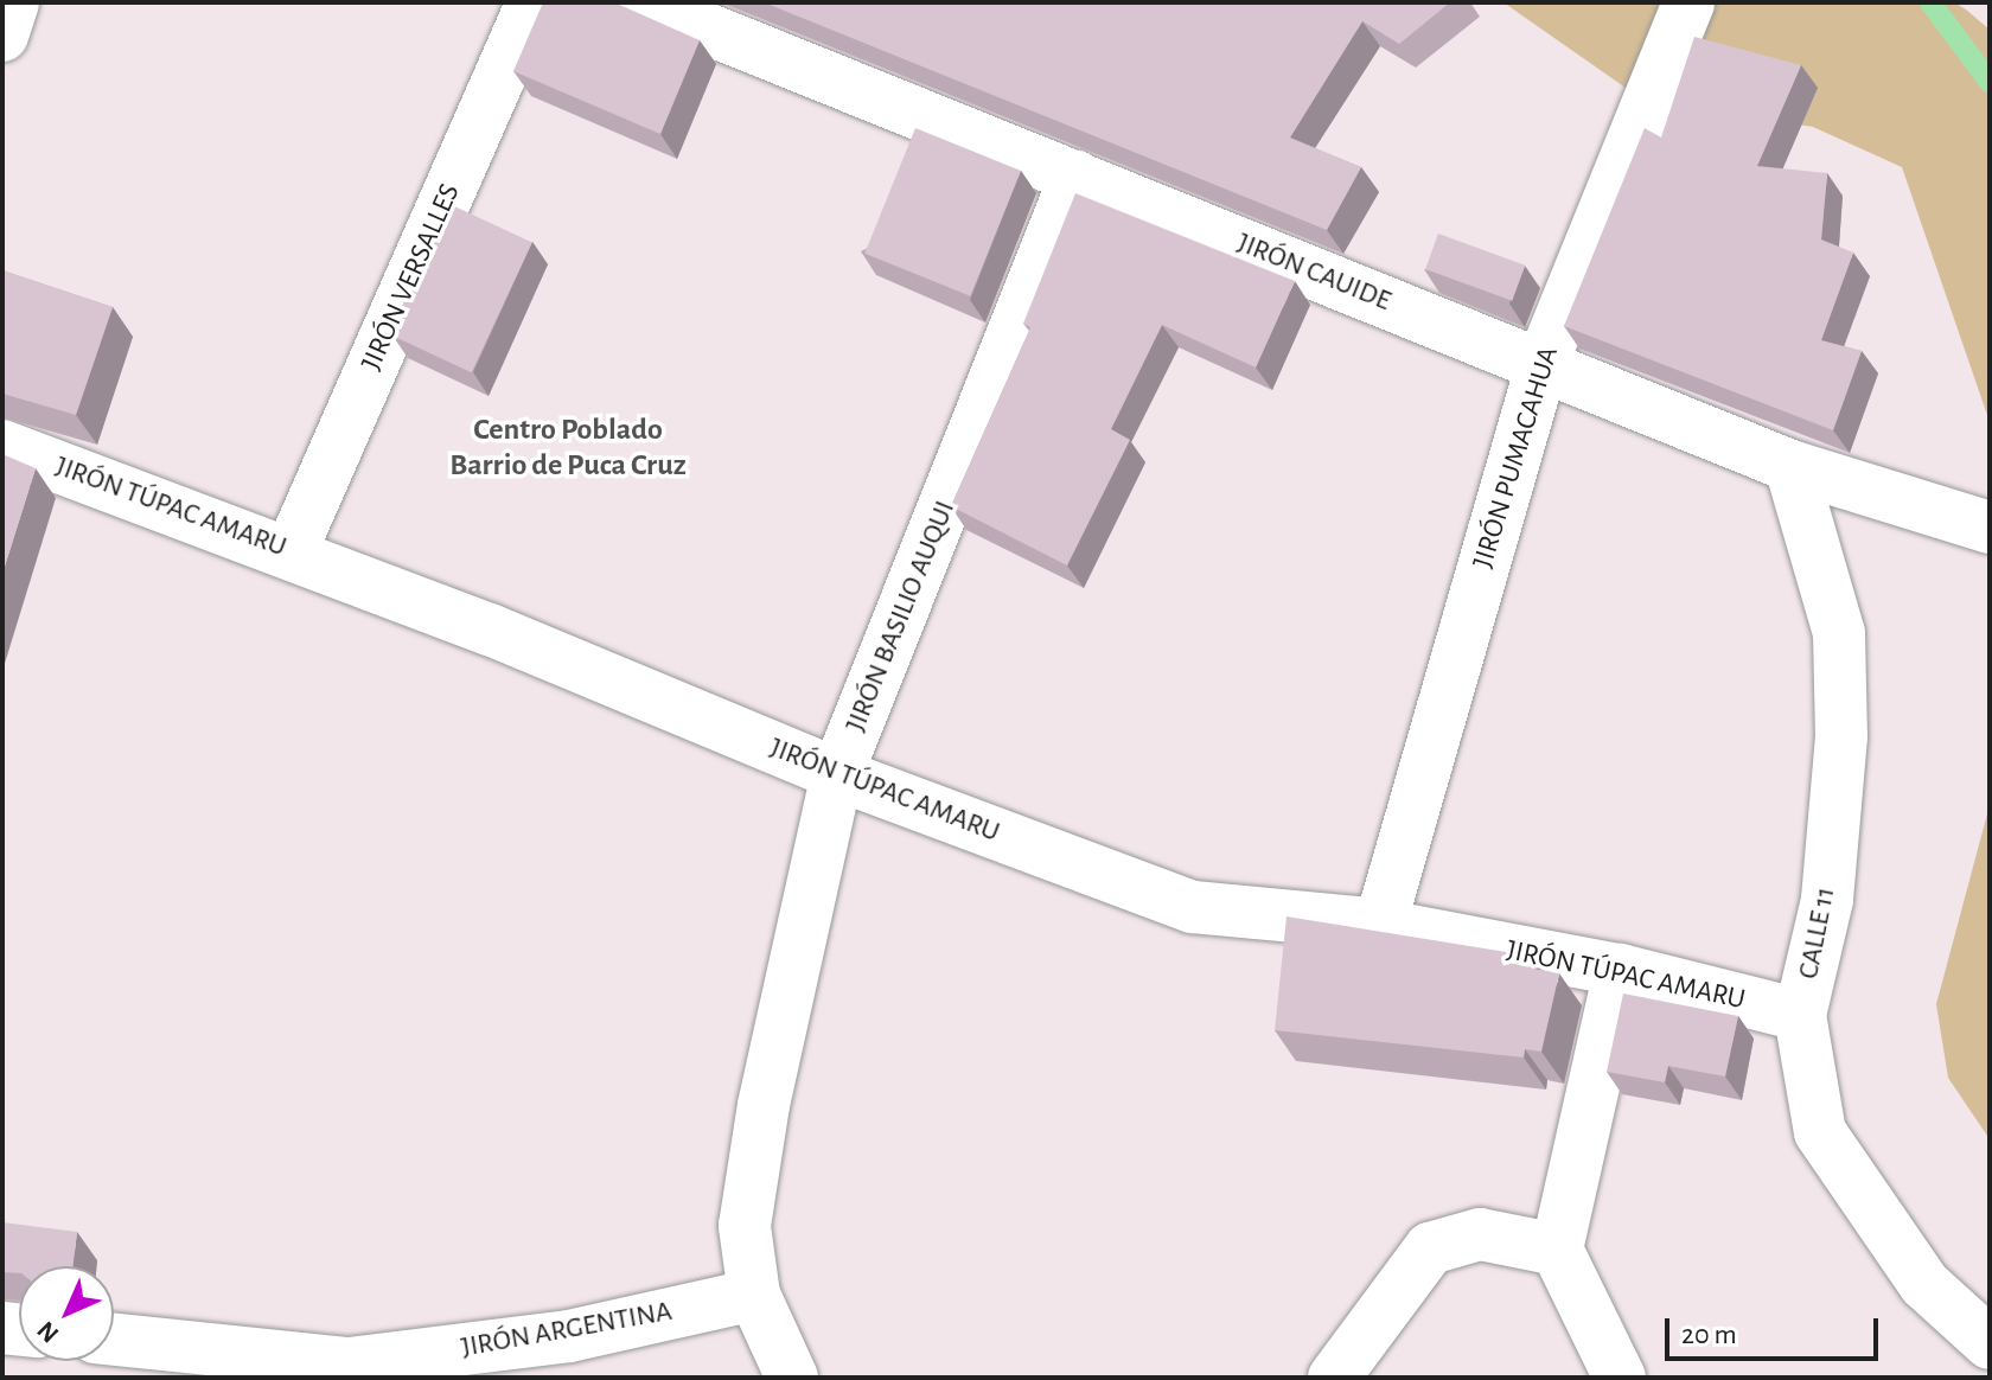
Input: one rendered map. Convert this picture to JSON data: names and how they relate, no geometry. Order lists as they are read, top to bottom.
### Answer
{
  "streets": {
    "street": [
      "JIRÓN CAUIDE",
      "JIRÓN VERSALLES",
      "JIRÓN PUMACAHUA",
      "JIRÓN TÚPAC AMARU",
      "JIRÓN BASILIO AUQUI",
      "CALLE 11",
      "JIRÓN ARGENTINA"
    ]
  },
  "crossings": [
    ["JIRÓN CAUIDE", "JIRÓN PUMACAHUA"],
    ["JIRÓN CAUIDE", "JIRÓN BASILIO AUQUI"],
    ["JIRÓN CAUIDE", "CALLE 11"],
    ["JIRÓN VERSALLES", "JIRÓN TÚPAC AMARU"],
    ["JIRÓN PUMACAHUA", "JIRÓN TÚPAC AMARU"],
    ["JIRÓN TÚPAC AMARU", "JIRÓN BASILIO AUQUI"],
    ["JIRÓN TÚPAC AMARU", "CALLE 11"],
    ["JIRÓN BASILIO AUQUI", "JIRÓN ARGENTINA"]
  ],
  "districts": ["Centro Poblado Barrio de Puca Cruz"],
  "scale_bar": "20 m",
  "north": "bottom left"
}
